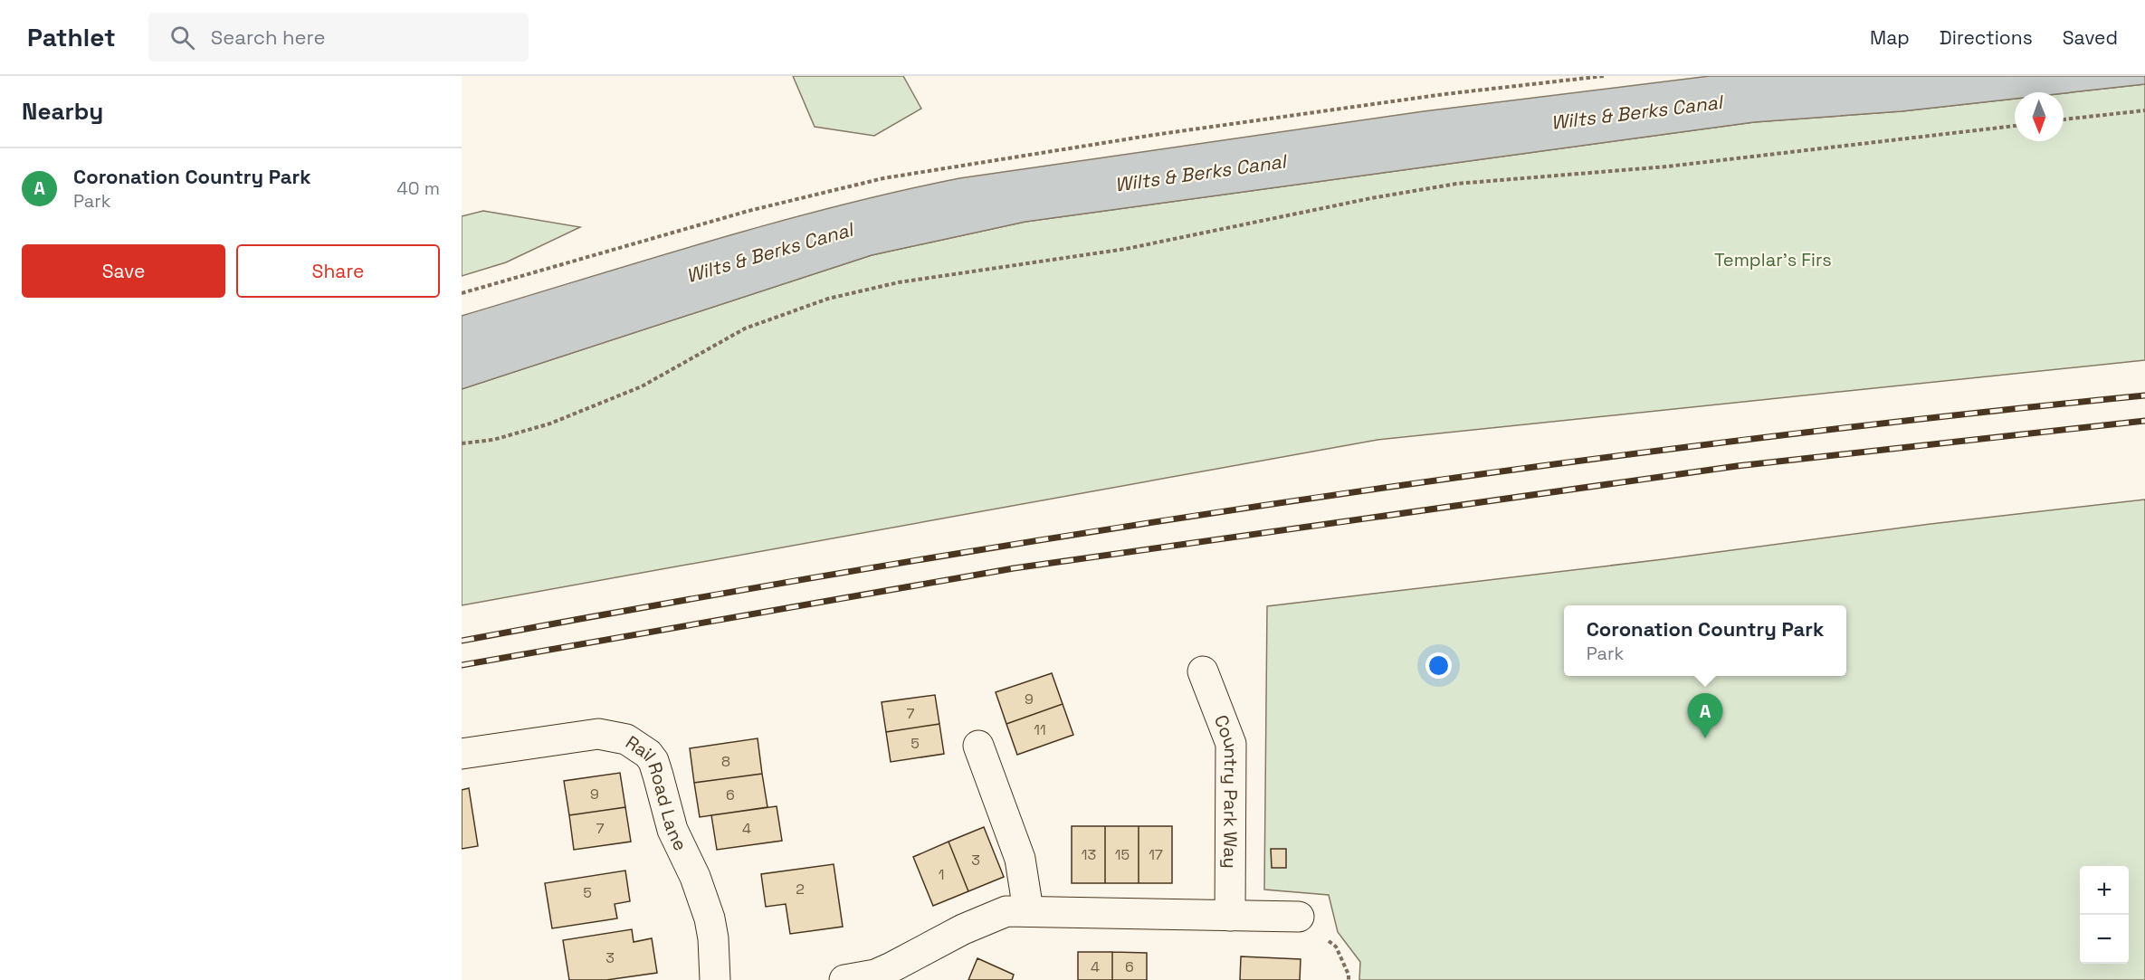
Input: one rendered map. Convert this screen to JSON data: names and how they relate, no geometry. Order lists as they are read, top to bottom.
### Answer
{
  "streets": {
    "street": ["Country Park Way", "Rail Road Lane"]
  },
  "water": ["Wilts & Berks Canal"],
  "parks": ["Templar's Firs"],
  "house_numbers": [
    "9",
    "7",
    "11",
    "5",
    "8",
    "9",
    "6",
    "7",
    "4",
    "13",
    "15",
    "17",
    "3",
    "1",
    "2",
    "5",
    "3",
    "4",
    "6"
  ],
  "north": "bottom",
  "page": {
    "header": "Pathlet",
    "search": "Search here",
    "nav": ["Map", "Directions", "Saved"],
    "heading": "Nearby",
    "list": [
      {
        "mark": "A",
        "name": "Coronation Country Park",
        "note": "Park",
        "value": "40 m"
      }
    ],
    "buttons": ["Save", "Share"],
    "popup": ["Coronation Country Park", "Park"],
    "pins": "A",
    "map_buttons": ["+", "−"]
  }
}
